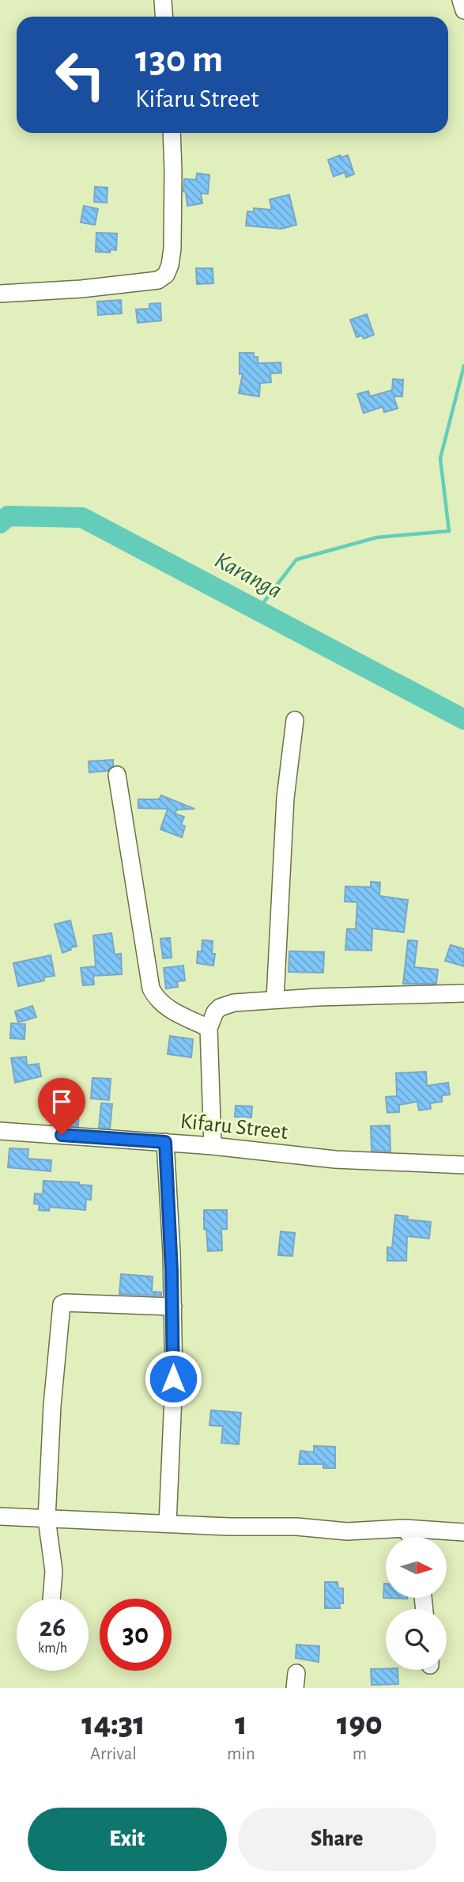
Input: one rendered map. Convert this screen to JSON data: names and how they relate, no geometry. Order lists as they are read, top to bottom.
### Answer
{
  "streets": {
    "street": ["Kifaru Street"]
  },
  "water": ["Karanga"],
  "north": "right",
  "page": {
    "turn": ["130 m", "Kifaru Street"],
    "speed": "26 km/h",
    "limit": "30",
    "eta": [
      "14:31",
      "Arrival",
      "1",
      "min",
      "190",
      "m"
    ],
    "buttons": ["Exit", "Share"]
  }
}
